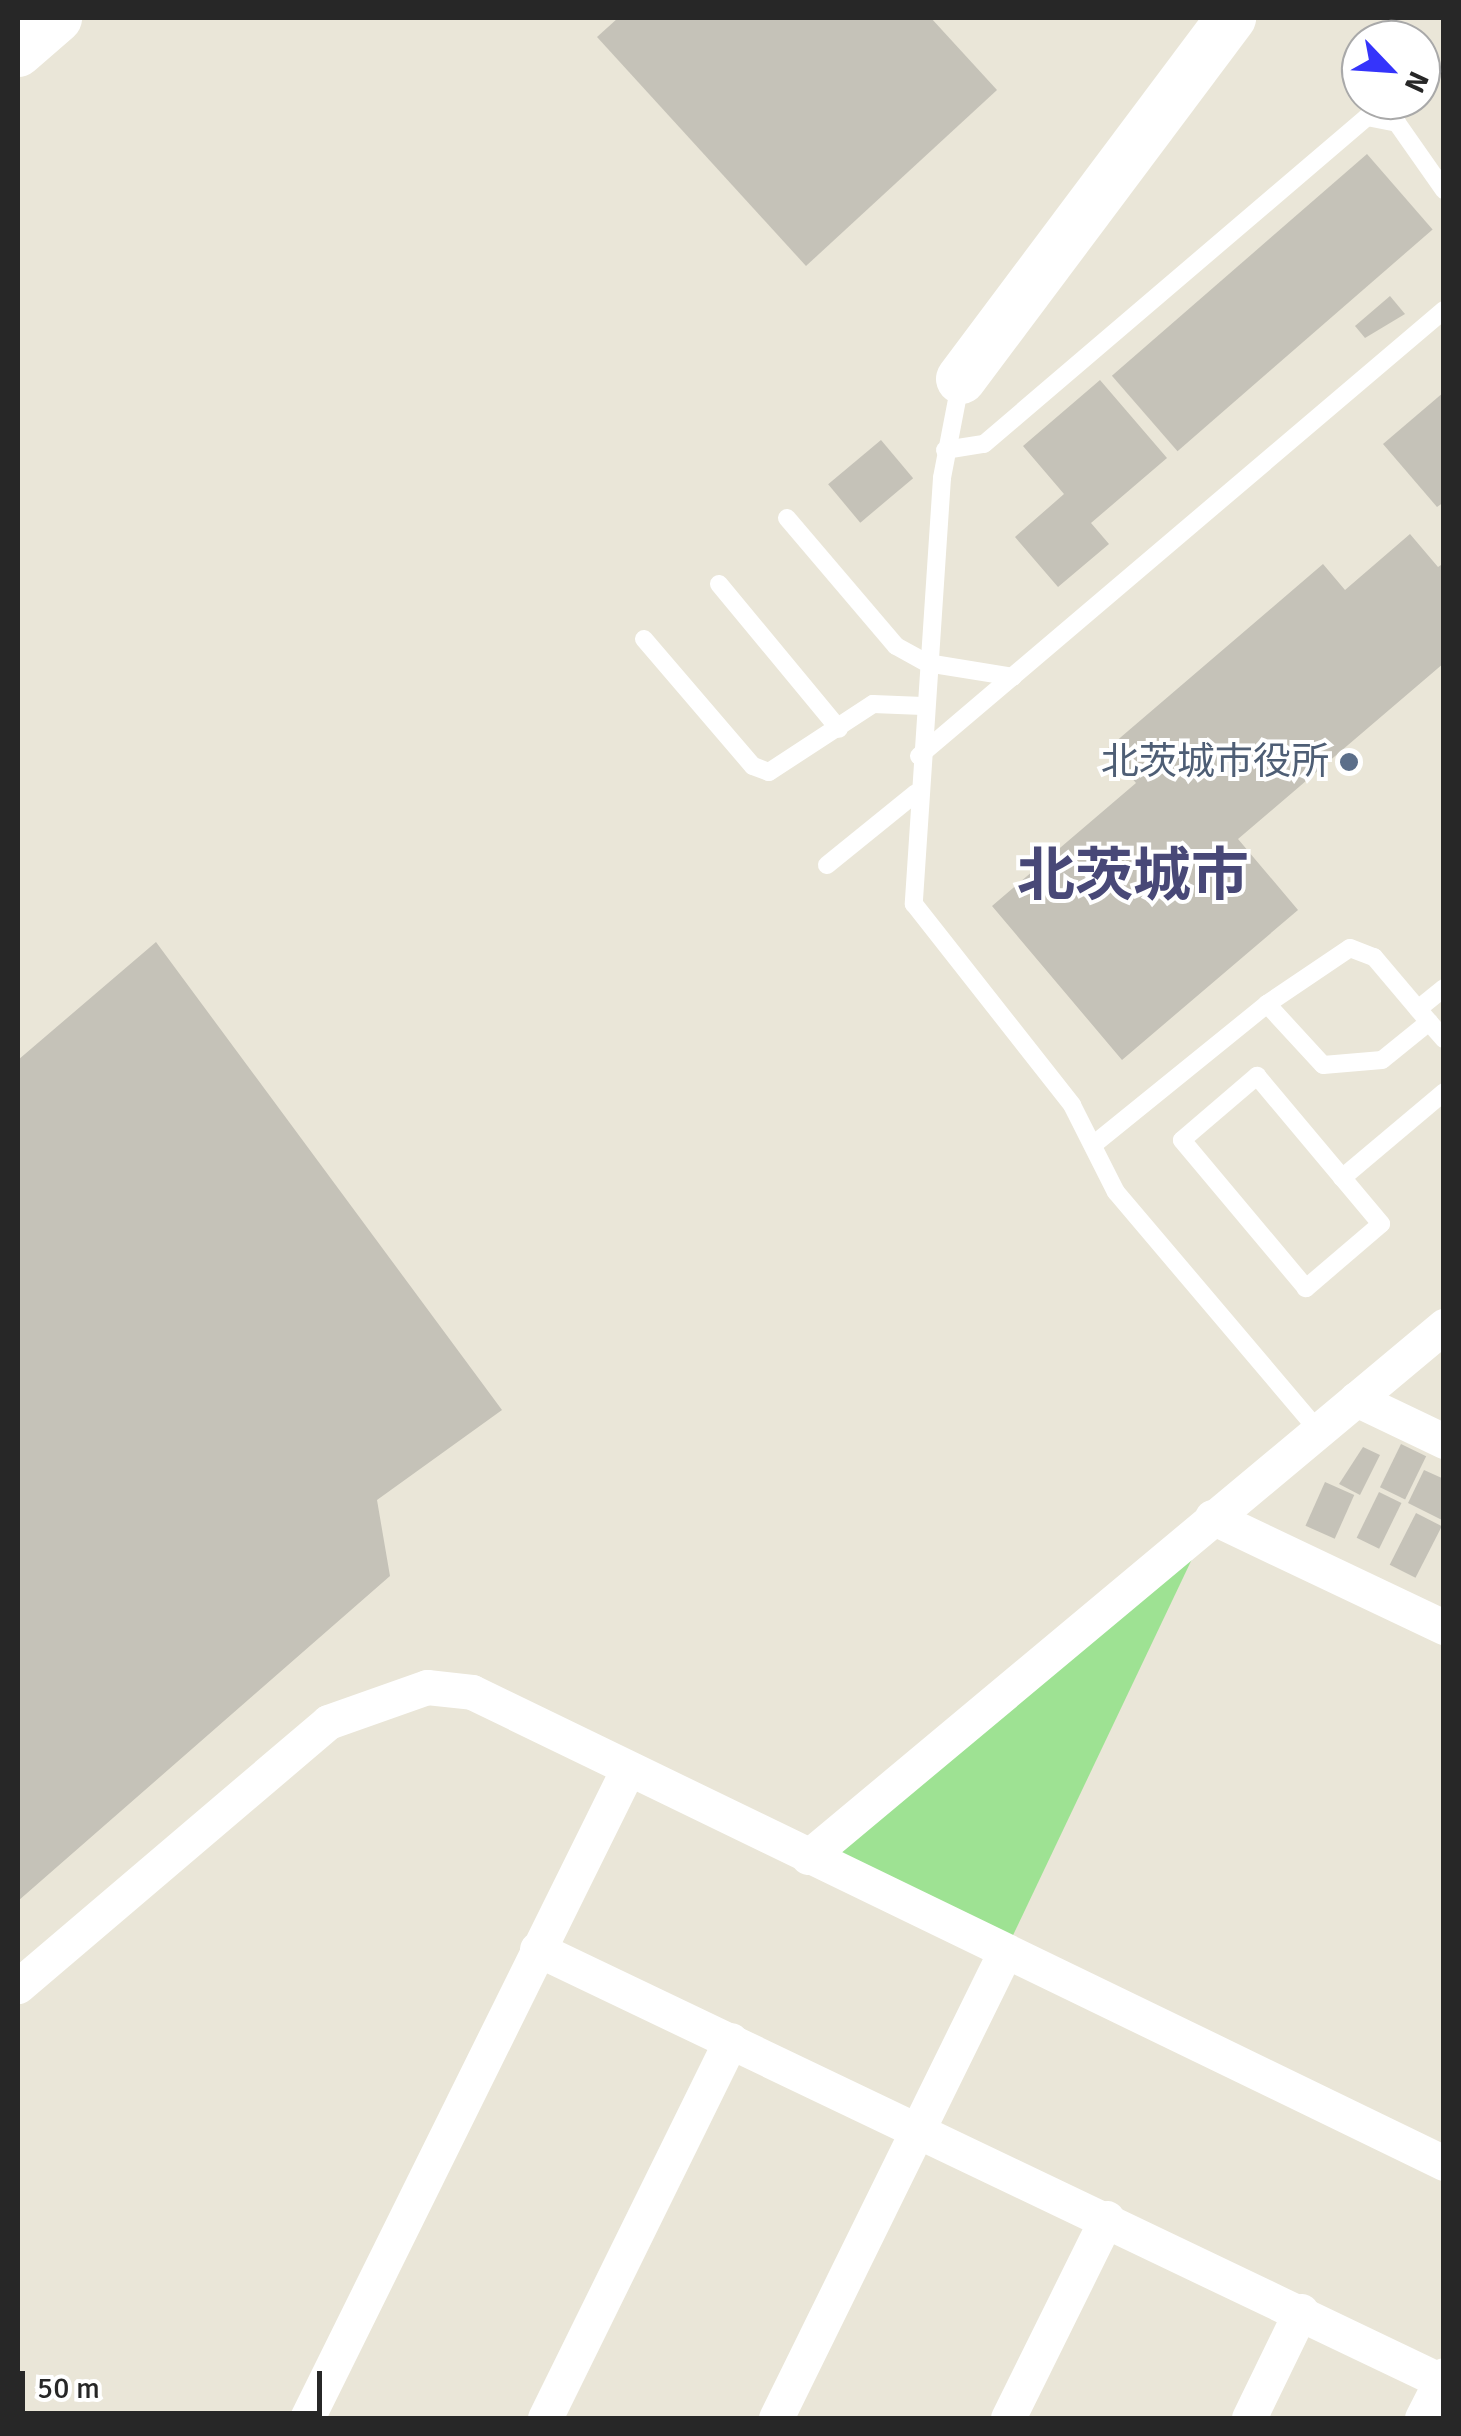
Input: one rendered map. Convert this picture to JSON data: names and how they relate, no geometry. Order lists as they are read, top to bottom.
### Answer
{
  "districts": ["北茨城市"],
  "places": ["北茨城市役所"],
  "scale_bar": "50 m",
  "north": "bottom right"
}
